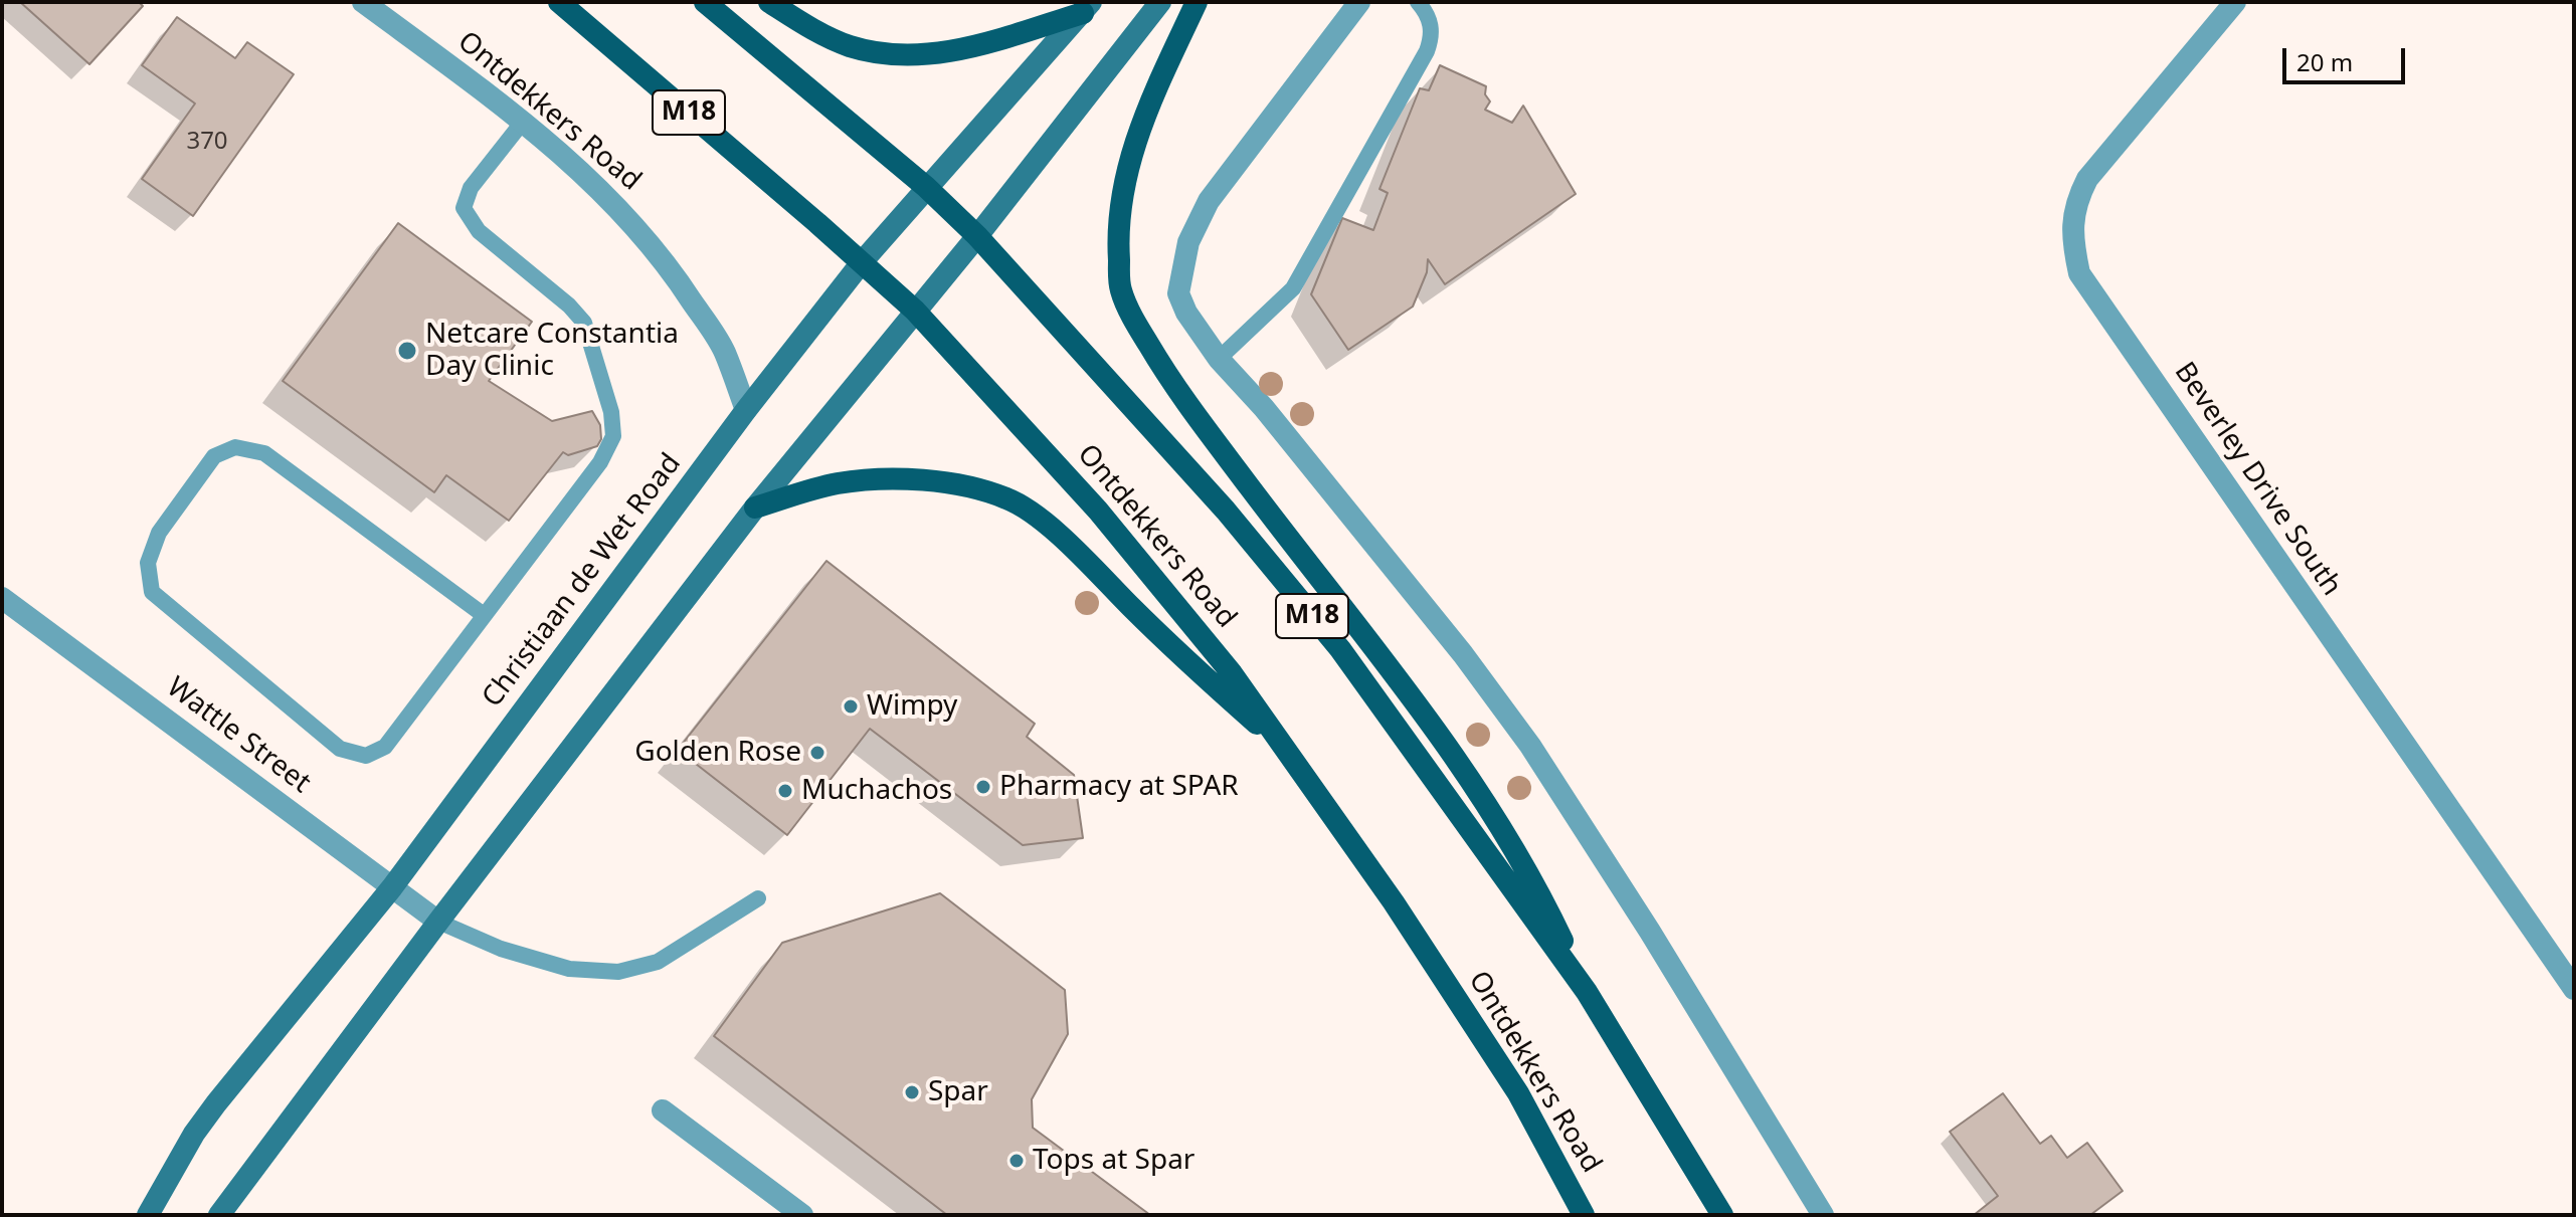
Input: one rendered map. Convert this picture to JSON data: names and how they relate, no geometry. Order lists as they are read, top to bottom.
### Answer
{
  "streets": {
    "main road": ["Ontdekkers Road", "M18", "Christiaan de Wet Road"],
    "street": ["Beverley Drive South", "Wattle Street"]
  },
  "crossings": [
    ["Ontdekkers Road", "Christiaan de Wet Road"],
    ["M18", "Christiaan de Wet Road"],
    ["Christiaan de Wet Road", "Wattle Street"]
  ],
  "places": [
    "Netcare Constantia Day Clinic",
    "Wimpy",
    "Golden Rose",
    "Pharmacy at SPAR",
    "Muchachos",
    "Spar",
    "Tops at Spar"
  ],
  "house_numbers": ["370"],
  "scale_bar": "20 m"
}
